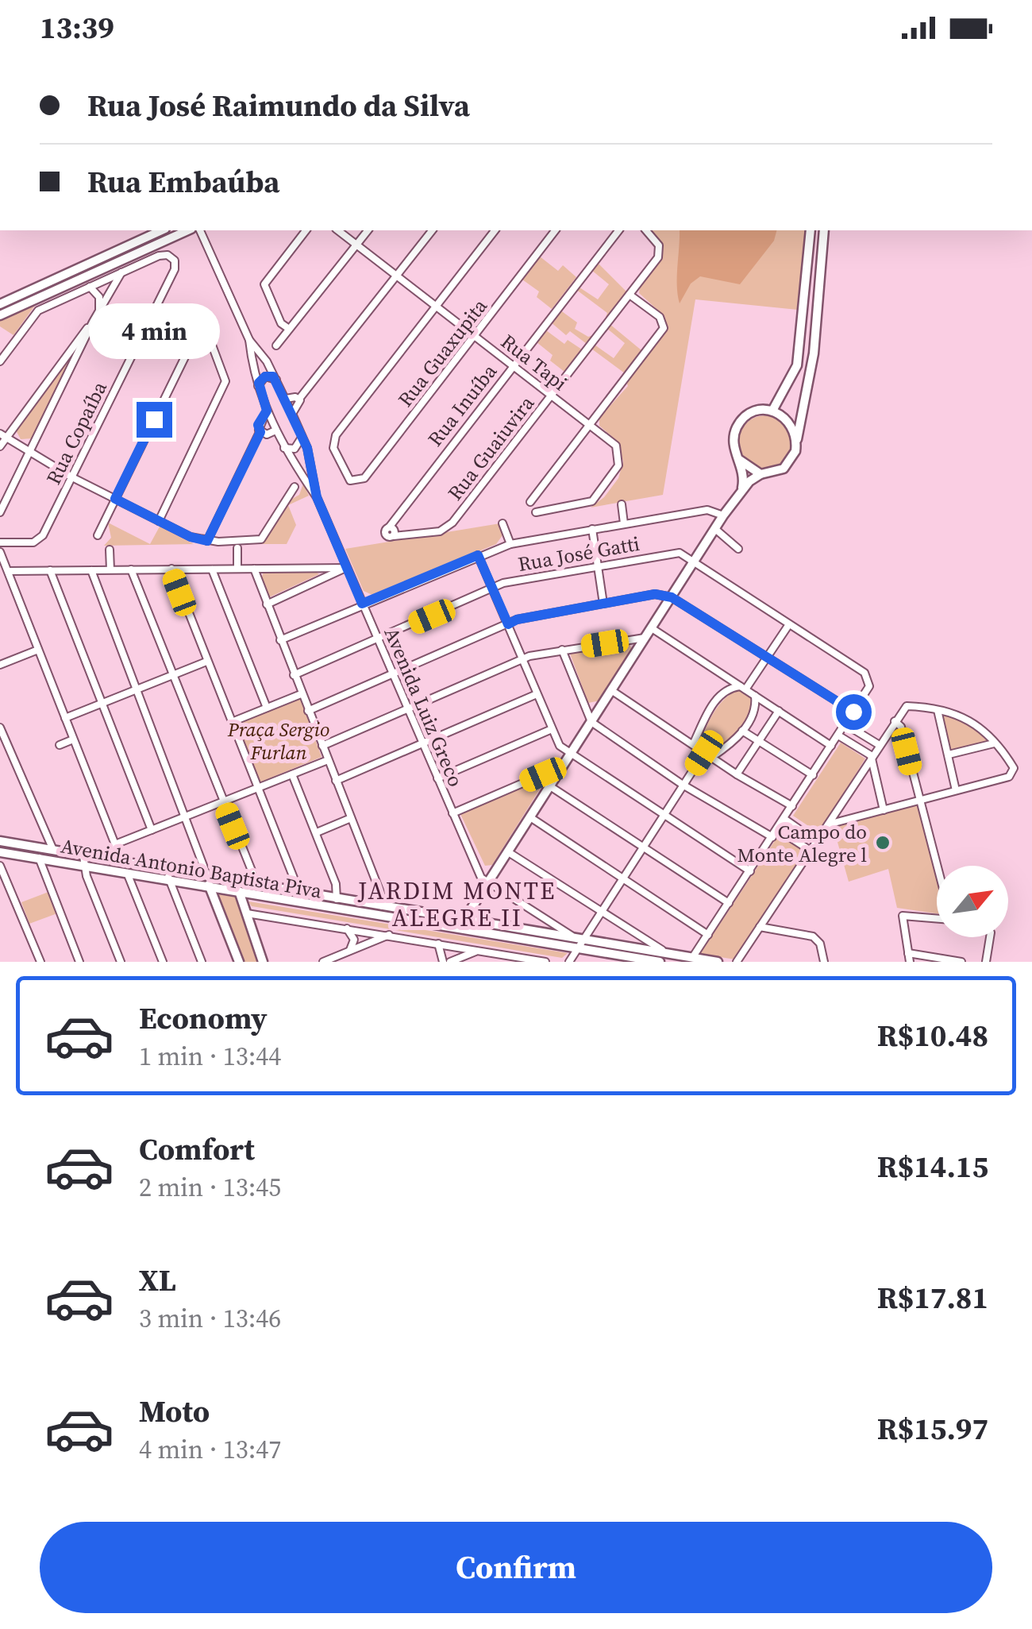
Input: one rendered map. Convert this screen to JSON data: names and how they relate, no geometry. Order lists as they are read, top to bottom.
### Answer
{
  "streets": {
    "main road": ["Avenida Antonio Baptista Piva"],
    "street": [
      "Rua Guaxupita",
      "Rua Tapi",
      "Rua Inuíba",
      "Rua Copaíba",
      "Rua Guaiuvira",
      "Rua José Gatti",
      "Avenida Luiz Greco"
    ]
  },
  "crossings": [
    ["Rua Guaxupita", "Rua Tapi"],
    ["Rua Tapi", "Rua Inuíba"],
    ["Rua Tapi", "Rua Guaiuvira"],
    ["Rua Inuíba", "Rua Guaiuvira"],
    ["Rua José Gatti", "Avenida Luiz Greco"]
  ],
  "districts": ["JARDIM MONTE ALEGRE II"],
  "parks": ["Praça Sergio Furlan"],
  "places": ["Campo do Monte Alegre l"],
  "north": "top right",
  "page": {
    "status": "13:39",
    "banner": ["Rua José Raimundo da Silva", "Rua Embaúba"],
    "bubble": "4 min",
    "list": [
      {
        "name": "Economy",
        "note": "1 min · 13:44",
        "value": "R$10.48"
      },
      {
        "name": "Comfort",
        "note": "2 min · 13:45",
        "value": "R$14.15"
      },
      {
        "name": "XL",
        "note": "3 min · 13:46",
        "value": "R$17.81"
      },
      {
        "name": "Moto",
        "note": "4 min · 13:47",
        "value": "R$15.97"
      }
    ],
    "buttons": "Confirm"
  }
}
